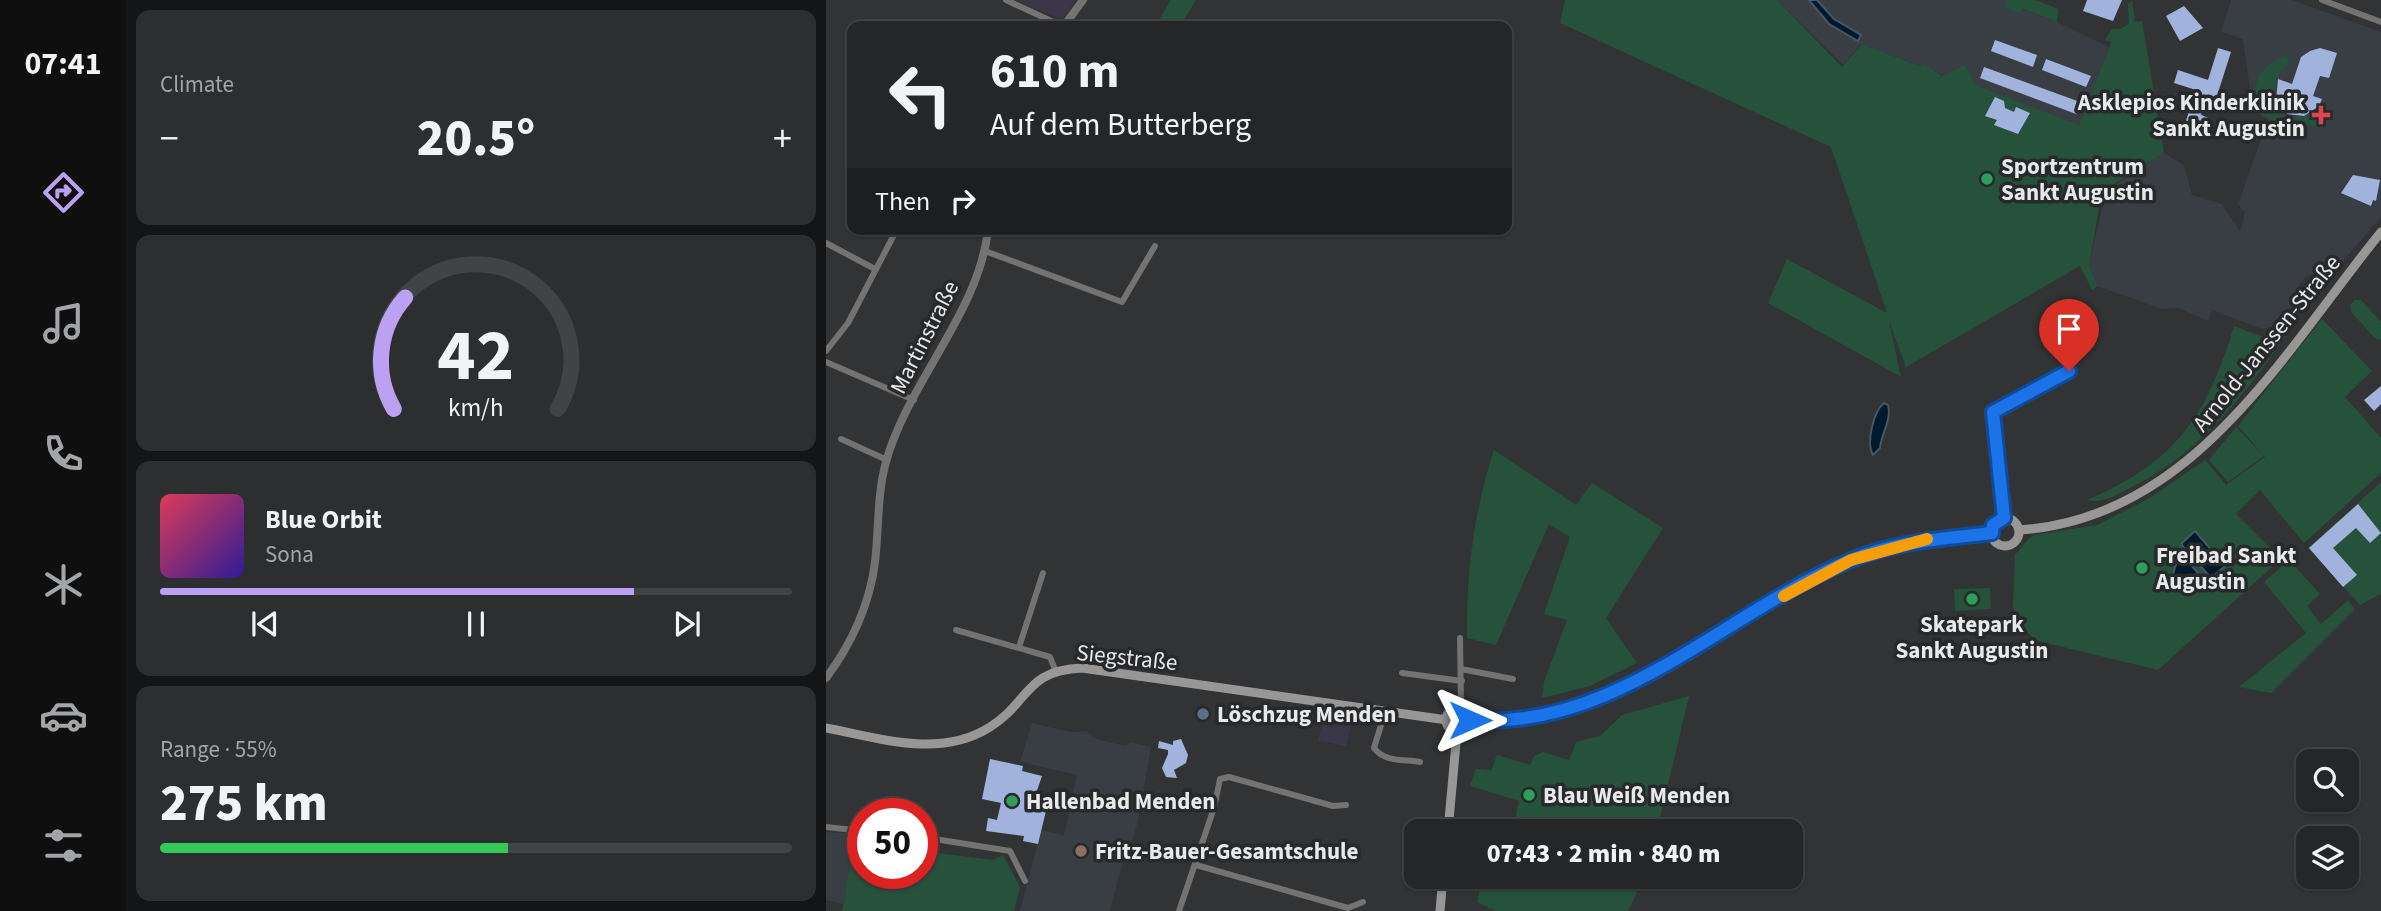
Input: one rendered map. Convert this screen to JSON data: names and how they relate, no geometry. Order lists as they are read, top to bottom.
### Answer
{
  "streets": {
    "main road": ["Arnold-Janssen-Straße", "Siegstraße"],
    "street": ["Martinstraße"]
  },
  "places": {
    "health": ["Asklepios Kinderklinik Sankt Augustin"],
    "other": [
      "Sportzentrum Sankt Augustin",
      "Freibad Sankt Augustin",
      "Skatepark Sankt Augustin",
      "Löschzug Menden",
      "Blau Weiß Menden",
      "Hallenbad Menden",
      "Fritz-Bauer-Gesamtschule"
    ]
  },
  "page": {
    "tabs": "07:41",
    "tile": [
      "Climate",
      ["Range · 55%", "275 km"]
    ],
    "turn": ["610 m", "Auf dem Butterberg"],
    "heat": ["−", "20.5°", "+"],
    "then": "Then",
    "song": ["Blue Orbit", "Sona"],
    "limit": "50",
    "trip": "07:43 · 2 min · 840 m",
    "gauge": ["42", "km/h"]
  }
}
